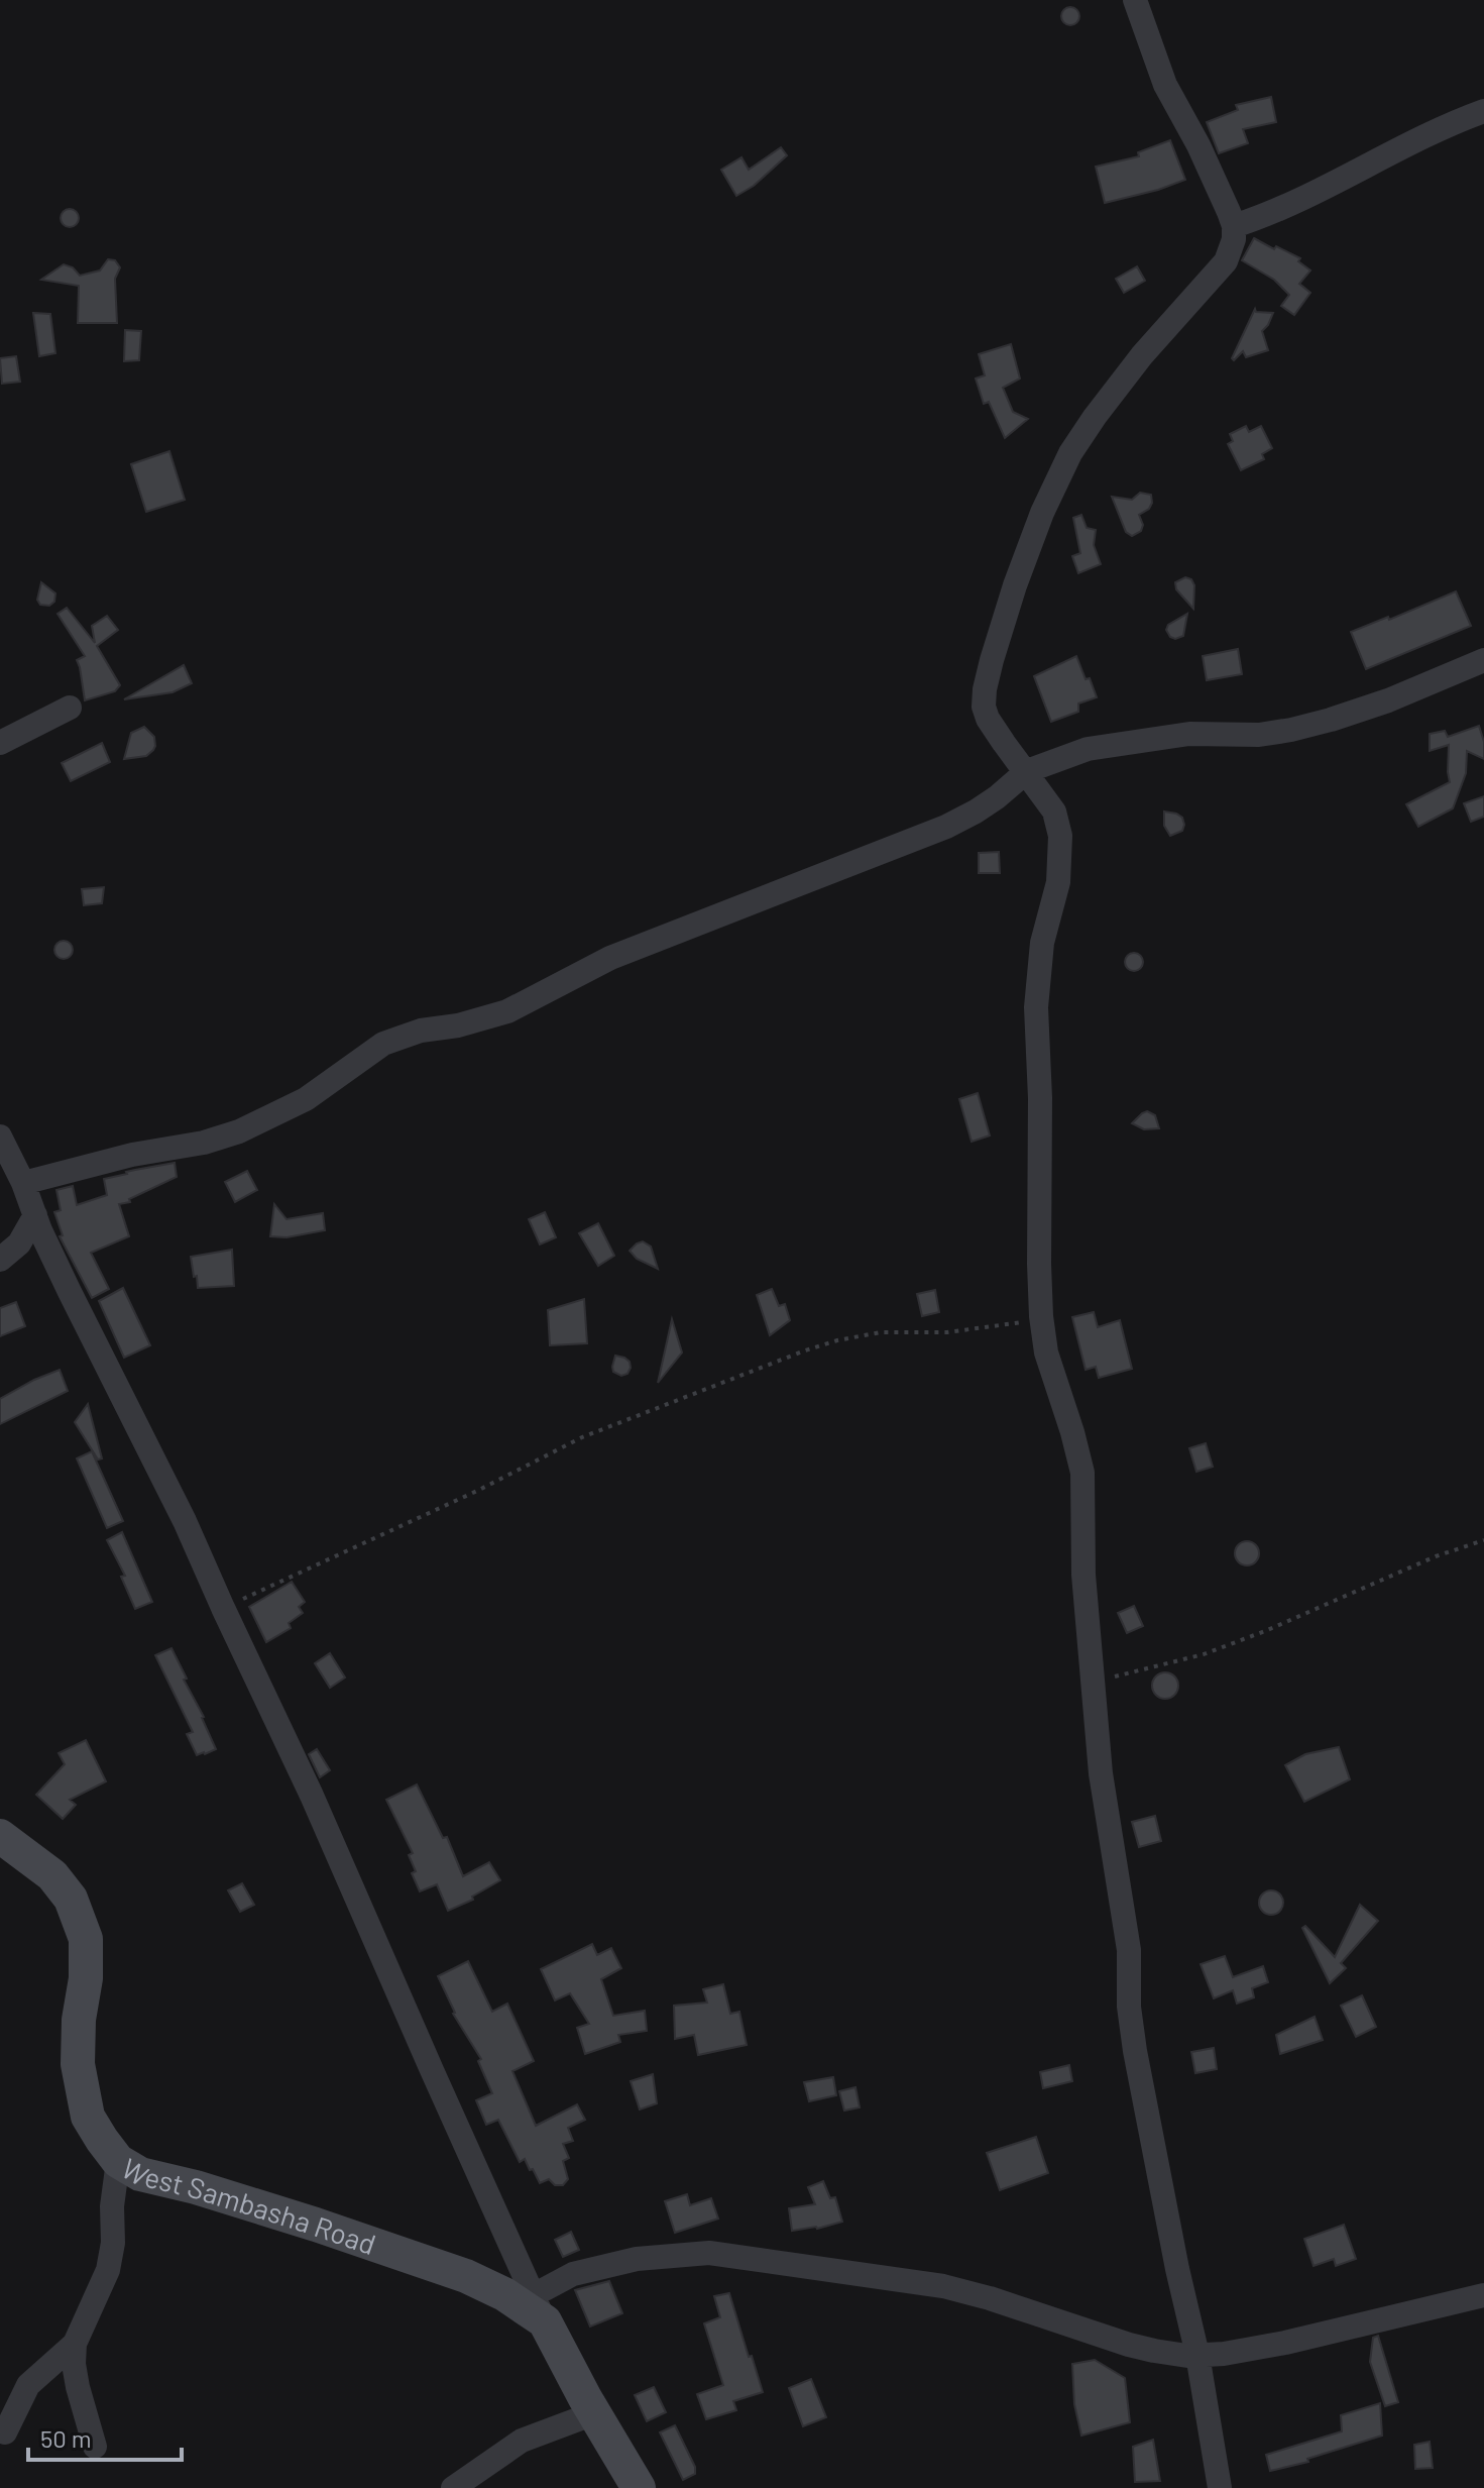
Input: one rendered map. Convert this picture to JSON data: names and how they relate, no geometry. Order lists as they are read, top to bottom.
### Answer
{
  "streets": {
    "street": ["West Sambasha Road"]
  },
  "scale_bar": "50 m"
}
